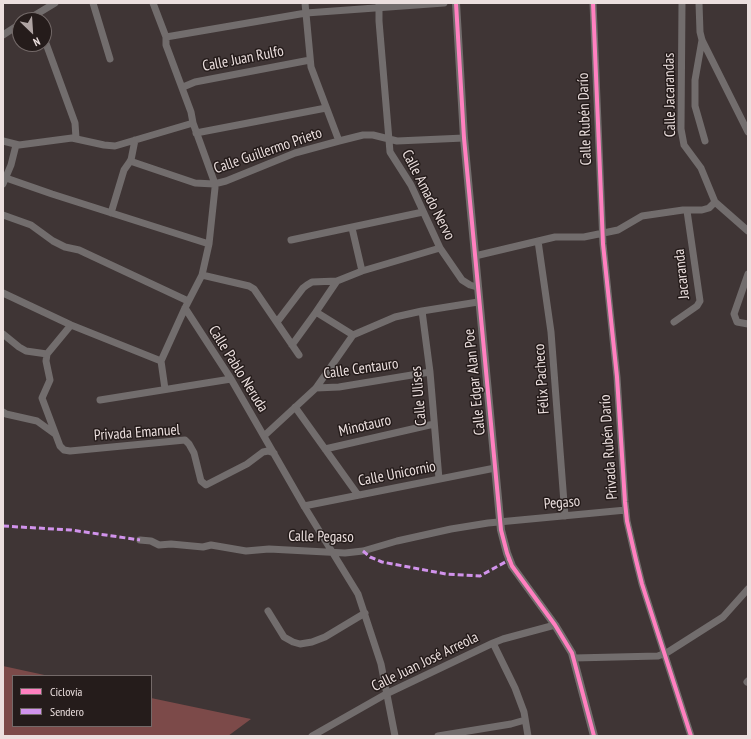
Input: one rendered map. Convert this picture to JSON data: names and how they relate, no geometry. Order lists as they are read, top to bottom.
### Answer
{
  "streets": {
    "street": [
      "Calle Juan Rulfo",
      "Calle Jacarandas",
      "Calle Rubén Darío",
      "Calle Guillermo Prieto",
      "Calle Amado Nervo",
      "Jacaranda",
      "Calle Pablo Neruda",
      "Calle Centauro",
      "Félix Pacheco",
      "Calle Edgar Alan Poe",
      "Calle Ulises",
      "Minotauro",
      "Privada Emanuel",
      "Privada Rubén Darío",
      "Calle Unicornio",
      "Pegaso",
      "Calle Pegaso",
      "Calle Juan José Arreola"
    ]
  },
  "crossings": [
    ["Calle Rubén Darío", "Privada Rubén Darío"],
    ["Calle Guillermo Prieto", "Calle Amado Nervo"],
    ["Calle Guillermo Prieto", "Calle Edgar Alan Poe"],
    ["Calle Amado Nervo", "Calle Edgar Alan Poe"],
    ["Calle Pablo Neruda", "Calle Centauro"],
    ["Calle Pablo Neruda", "Privada Emanuel"],
    ["Calle Pablo Neruda", "Calle Unicornio"],
    ["Calle Pablo Neruda", "Calle Pegaso"],
    ["Calle Pablo Neruda", "Calle Juan José Arreola"],
    ["Calle Centauro", "Calle Ulises"],
    ["Félix Pacheco", "Pegaso"],
    ["Calle Edgar Alan Poe", "Calle Unicornio"],
    ["Calle Edgar Alan Poe", "Pegaso"],
    ["Calle Edgar Alan Poe", "Calle Pegaso"],
    ["Calle Edgar Alan Poe", "Calle Juan José Arreola"],
    ["Calle Ulises", "Minotauro"],
    ["Calle Ulises", "Calle Unicornio"],
    ["Privada Rubén Darío", "Pegaso"],
    ["Pegaso", "Calle Pegaso"]
  ],
  "legend": ["Ciclovía", "Sendero"],
  "north": "bottom right"
}
